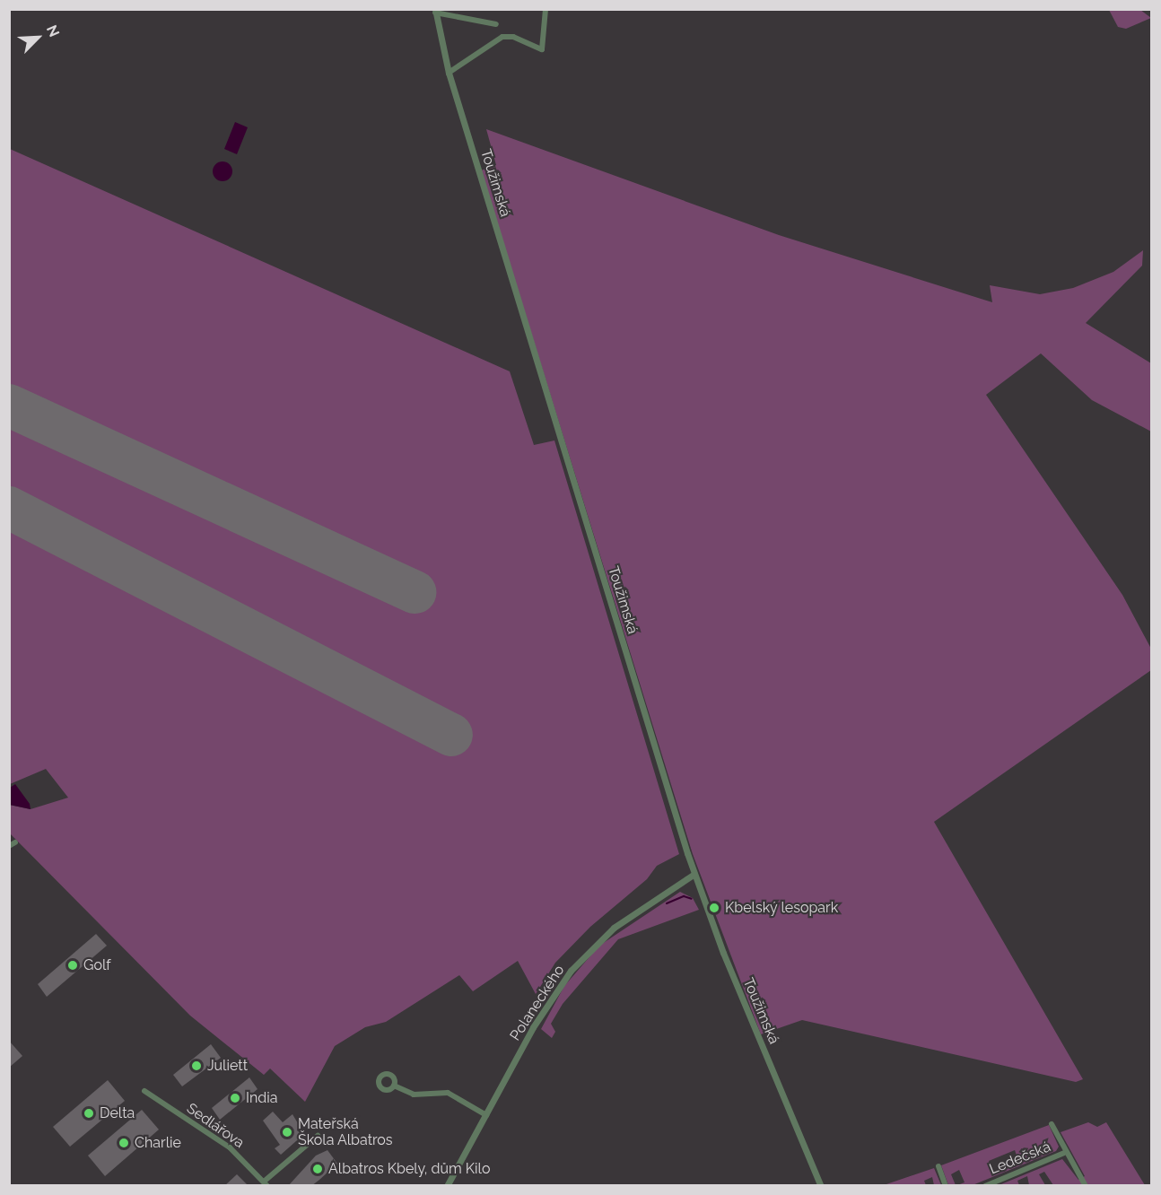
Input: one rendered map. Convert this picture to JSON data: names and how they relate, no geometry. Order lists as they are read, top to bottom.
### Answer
{
  "streets": {
    "street": [
      "Toužimská",
      "Polaneckého",
      "Sedlářova",
      "Ledečská"
    ]
  },
  "crossings": [
    ["Toužimská", "Polaneckého"]
  ],
  "places": [
    "Kbelský lesopark",
    "Golf",
    "Juliett",
    "India",
    "Delta",
    "Mateřská Škola Albatros",
    "Charlie",
    "Albatros Kbely, dům Kilo"
  ],
  "north": "top right"
}
